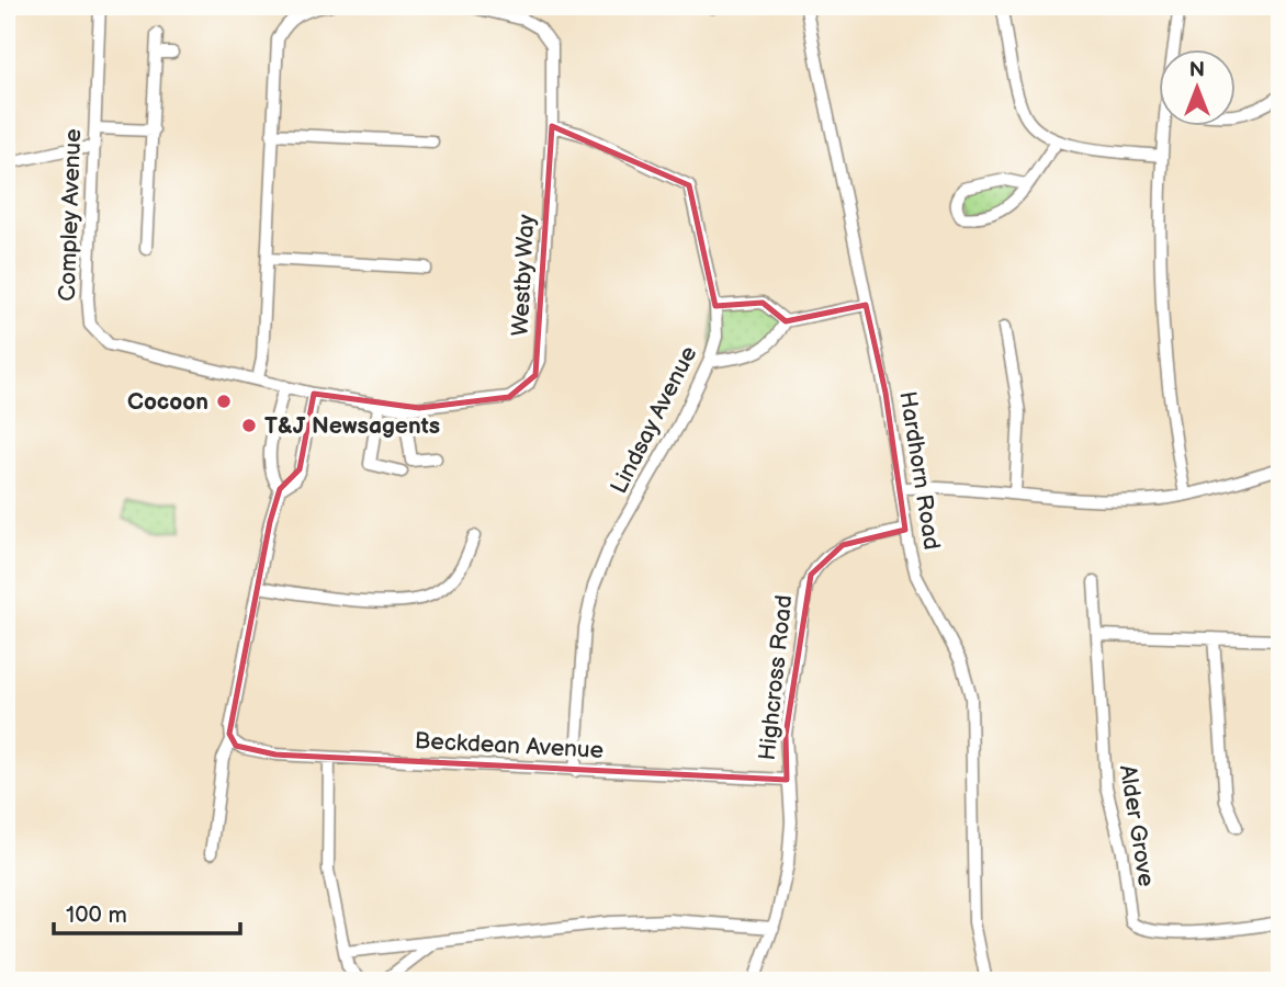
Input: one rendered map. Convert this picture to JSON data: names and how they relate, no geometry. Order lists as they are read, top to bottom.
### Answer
{
  "streets": {
    "street": [
      "Compley Avenue",
      "Westby Way",
      "Lindsay Avenue",
      "Hardhorn Road",
      "Highcross Road",
      "Beckdean Avenue",
      "Alder Grove"
    ]
  },
  "crossings": [
    ["Compley Avenue", "Westby Way"],
    ["Westby Way", "Lindsay Avenue"],
    ["Lindsay Avenue", "Beckdean Avenue"],
    ["Hardhorn Road", "Highcross Road"],
    ["Highcross Road", "Beckdean Avenue"]
  ],
  "places": ["Cocoon", "T&J Newsagents"],
  "scale_bar": "100 m",
  "north": "top"
}
